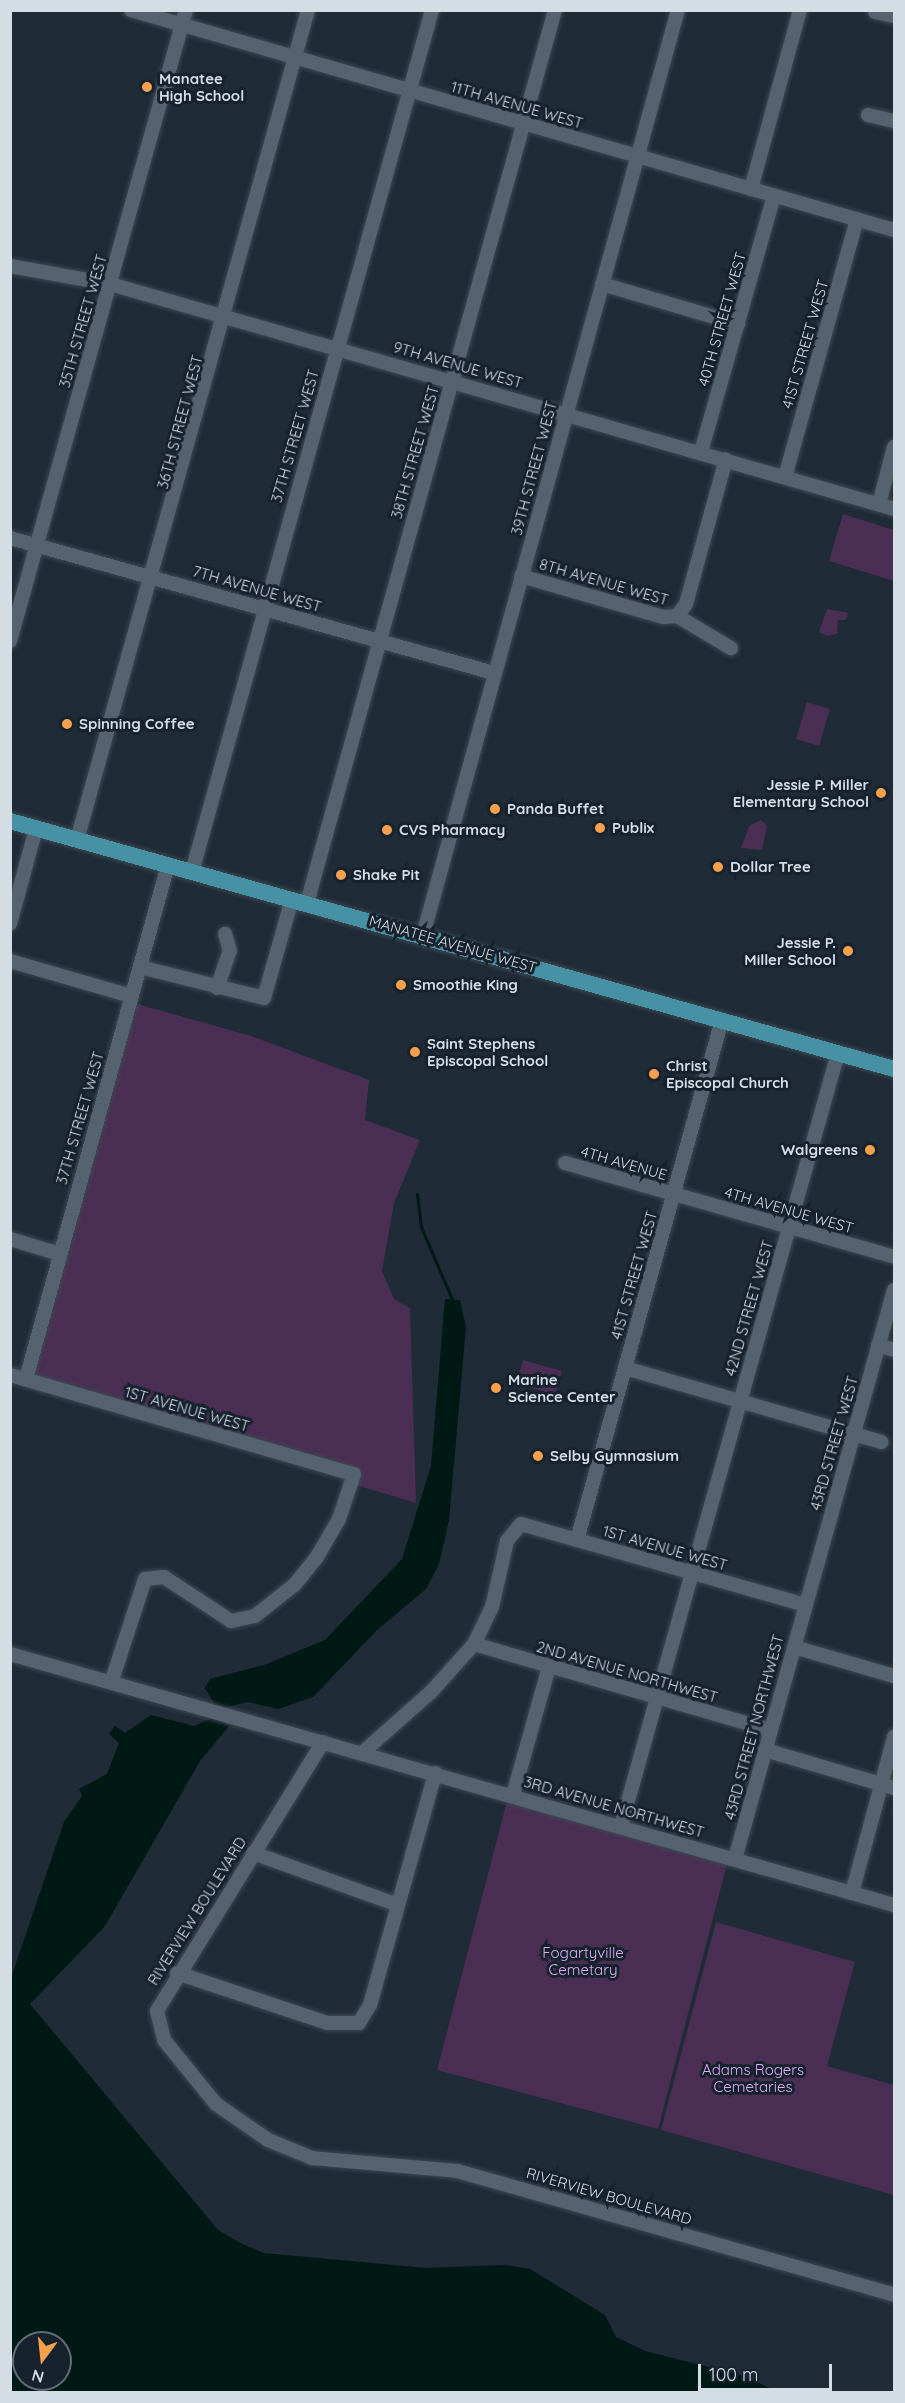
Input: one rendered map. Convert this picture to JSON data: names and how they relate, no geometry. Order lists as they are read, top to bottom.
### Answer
{
  "streets": {
    "main road": ["MANATEE AVENUE WEST"],
    "street": [
      "11TH AVENUE WEST",
      "40TH STREET WEST",
      "35TH STREET WEST",
      "41ST STREET WEST",
      "9TH AVENUE WEST",
      "36TH STREET WEST",
      "37TH STREET WEST",
      "38TH STREET WEST",
      "39TH STREET WEST",
      "8TH AVENUE WEST",
      "7TH AVENUE WEST",
      "4TH AVENUE",
      "4TH AVENUE WEST",
      "42ND STREET WEST",
      "1ST AVENUE WEST",
      "43RD STREET WEST",
      "2ND AVENUE NORTHWEST",
      "43RD STREET NORTHWEST",
      "3RD AVENUE NORTHWEST",
      "RIVERVIEW BOULEVARD"
    ]
  },
  "crossings": [
    ["11TH AVENUE WEST", "40TH STREET WEST"],
    ["11TH AVENUE WEST", "35TH STREET WEST"],
    ["11TH AVENUE WEST", "41ST STREET WEST"],
    ["11TH AVENUE WEST", "36TH STREET WEST"],
    ["11TH AVENUE WEST", "37TH STREET WEST"],
    ["11TH AVENUE WEST", "38TH STREET WEST"],
    ["11TH AVENUE WEST", "39TH STREET WEST"],
    ["40TH STREET WEST", "9TH AVENUE WEST"],
    ["35TH STREET WEST", "9TH AVENUE WEST"],
    ["35TH STREET WEST", "7TH AVENUE WEST"],
    ["41ST STREET WEST", "9TH AVENUE WEST"],
    ["41ST STREET WEST", "MANATEE AVENUE WEST"],
    ["41ST STREET WEST", "4TH AVENUE"],
    ["41ST STREET WEST", "4TH AVENUE WEST"],
    ["41ST STREET WEST", "1ST AVENUE WEST"],
    ["9TH AVENUE WEST", "36TH STREET WEST"],
    ["9TH AVENUE WEST", "37TH STREET WEST"],
    ["9TH AVENUE WEST", "38TH STREET WEST"],
    ["9TH AVENUE WEST", "39TH STREET WEST"],
    ["36TH STREET WEST", "7TH AVENUE WEST"],
    ["36TH STREET WEST", "MANATEE AVENUE WEST"],
    ["37TH STREET WEST", "7TH AVENUE WEST"],
    ["37TH STREET WEST", "MANATEE AVENUE WEST"],
    ["37TH STREET WEST", "1ST AVENUE WEST"],
    ["38TH STREET WEST", "7TH AVENUE WEST"],
    ["38TH STREET WEST", "MANATEE AVENUE WEST"],
    ["39TH STREET WEST", "8TH AVENUE WEST"],
    ["39TH STREET WEST", "7TH AVENUE WEST"],
    ["39TH STREET WEST", "MANATEE AVENUE WEST"],
    ["MANATEE AVENUE WEST", "42ND STREET WEST"],
    ["4TH AVENUE", "4TH AVENUE WEST"],
    ["4TH AVENUE WEST", "42ND STREET WEST"],
    ["42ND STREET WEST", "1ST AVENUE WEST"],
    ["42ND STREET WEST", "2ND AVENUE NORTHWEST"],
    ["42ND STREET WEST", "3RD AVENUE NORTHWEST"],
    ["1ST AVENUE WEST", "43RD STREET WEST"],
    ["1ST AVENUE WEST", "2ND AVENUE NORTHWEST"],
    ["1ST AVENUE WEST", "43RD STREET NORTHWEST"],
    ["43RD STREET WEST", "43RD STREET NORTHWEST"],
    ["2ND AVENUE NORTHWEST", "43RD STREET NORTHWEST"],
    ["43RD STREET NORTHWEST", "3RD AVENUE NORTHWEST"],
    ["3RD AVENUE NORTHWEST", "RIVERVIEW BOULEVARD"]
  ],
  "parks": ["Fogartyville Cemetary", "Adams Rogers Cemetaries"],
  "places": [
    "Manatee High School",
    "Spinning Coffee",
    "Jessie P. Miller Elementary School",
    "Panda Buffet",
    "Publix",
    "CVS Pharmacy",
    "Dollar Tree",
    "Shake Pit",
    "Jessie P. Miller School",
    "Smoothie King",
    "Saint Stephens Episcopal School",
    "Christ Episcopal Church",
    "Walgreens",
    "Marine Science Center",
    "Selby Gymnasium"
  ],
  "scale_bar": "100 m",
  "north": "bottom"
}
